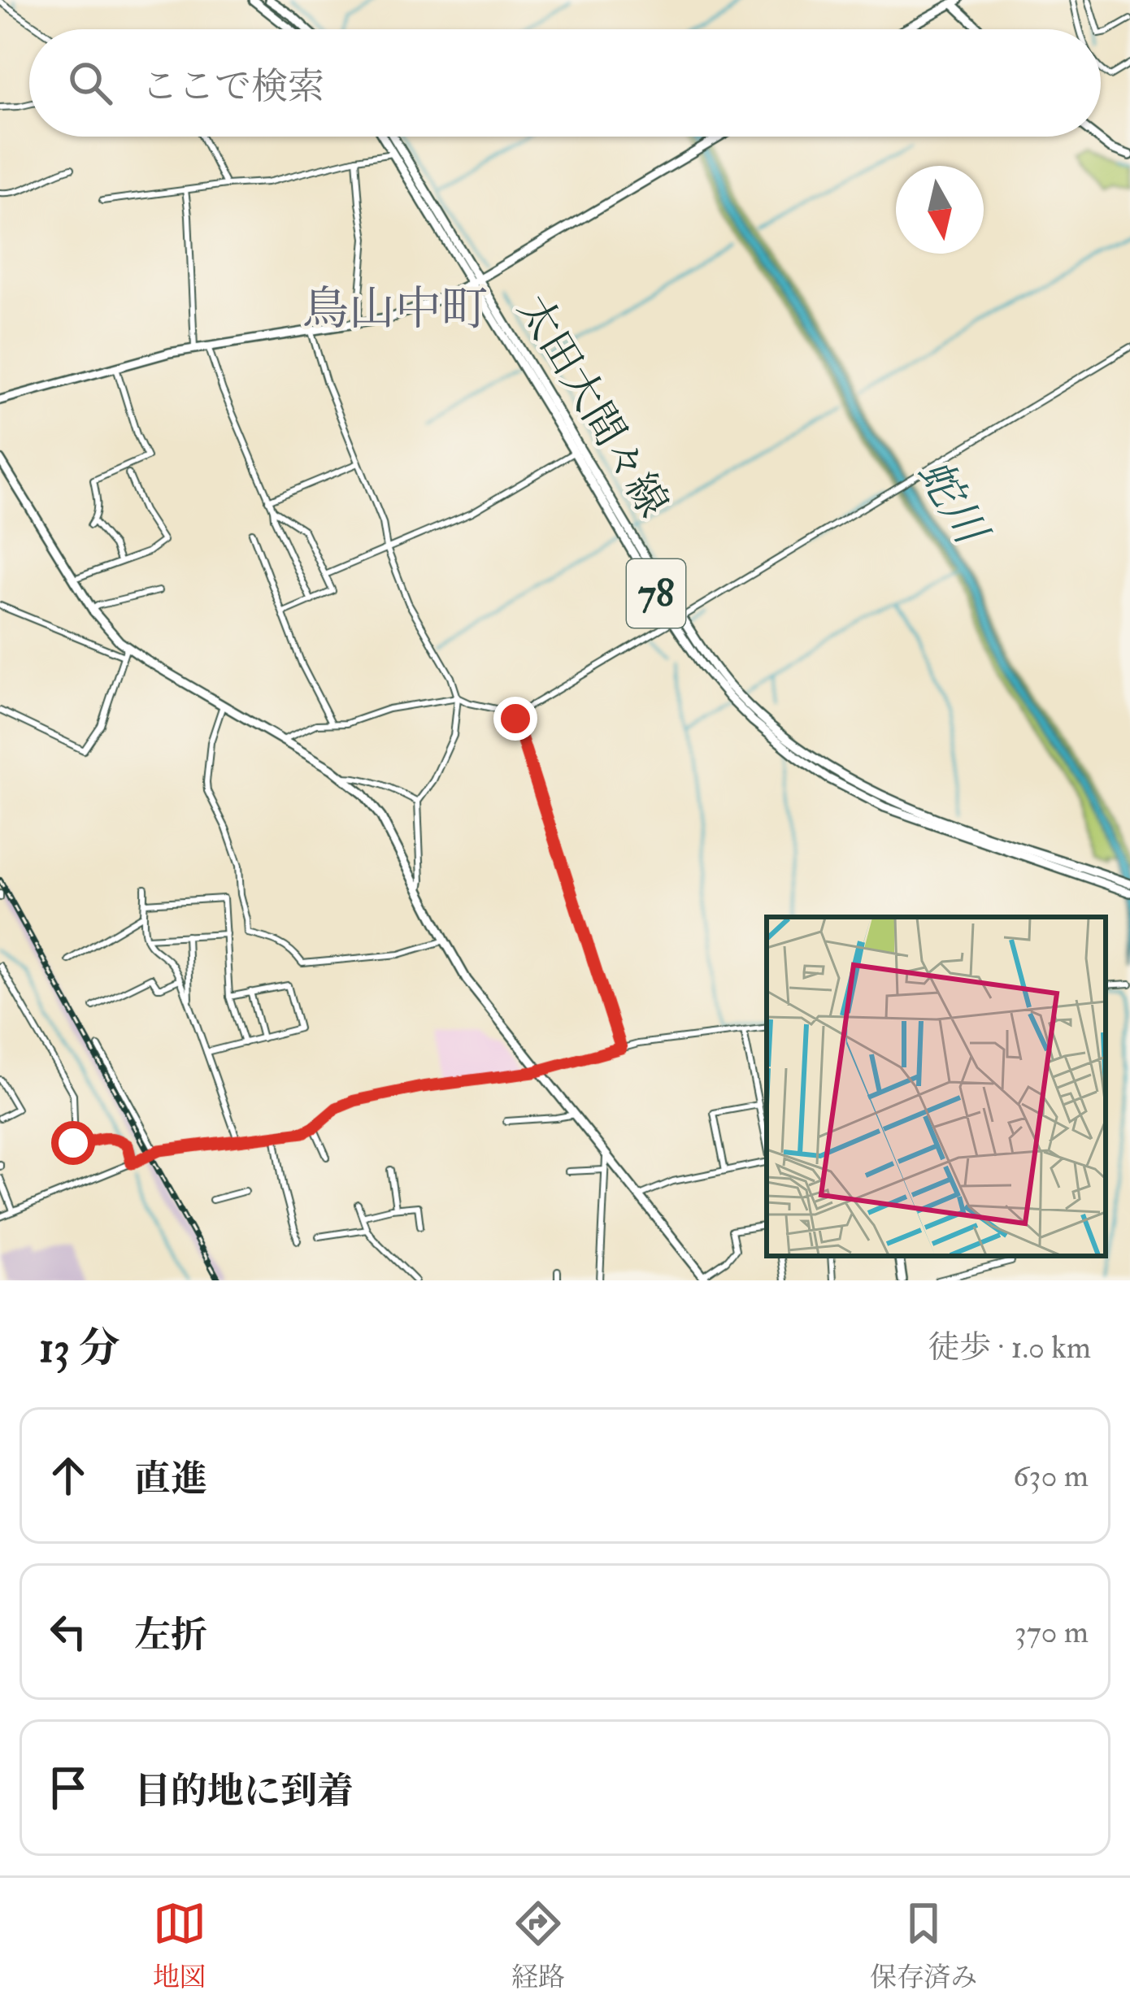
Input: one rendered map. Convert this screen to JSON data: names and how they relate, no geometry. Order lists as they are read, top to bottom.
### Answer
{
  "streets": {
    "street": ["太田大間々線", "78"]
  },
  "districts": ["鳥山中町"],
  "water": ["蛇川"],
  "north": "bottom",
  "page": {
    "search": "ここで検索",
    "heading": ["13 分", "徒歩 · 1.0 km"],
    "list": [
      ["直進", "630 m"],
      ["左折", "370 m"],
      "目的地に到着"
    ],
    "nav": ["地図", "経路", "保存済み"]
  }
}
